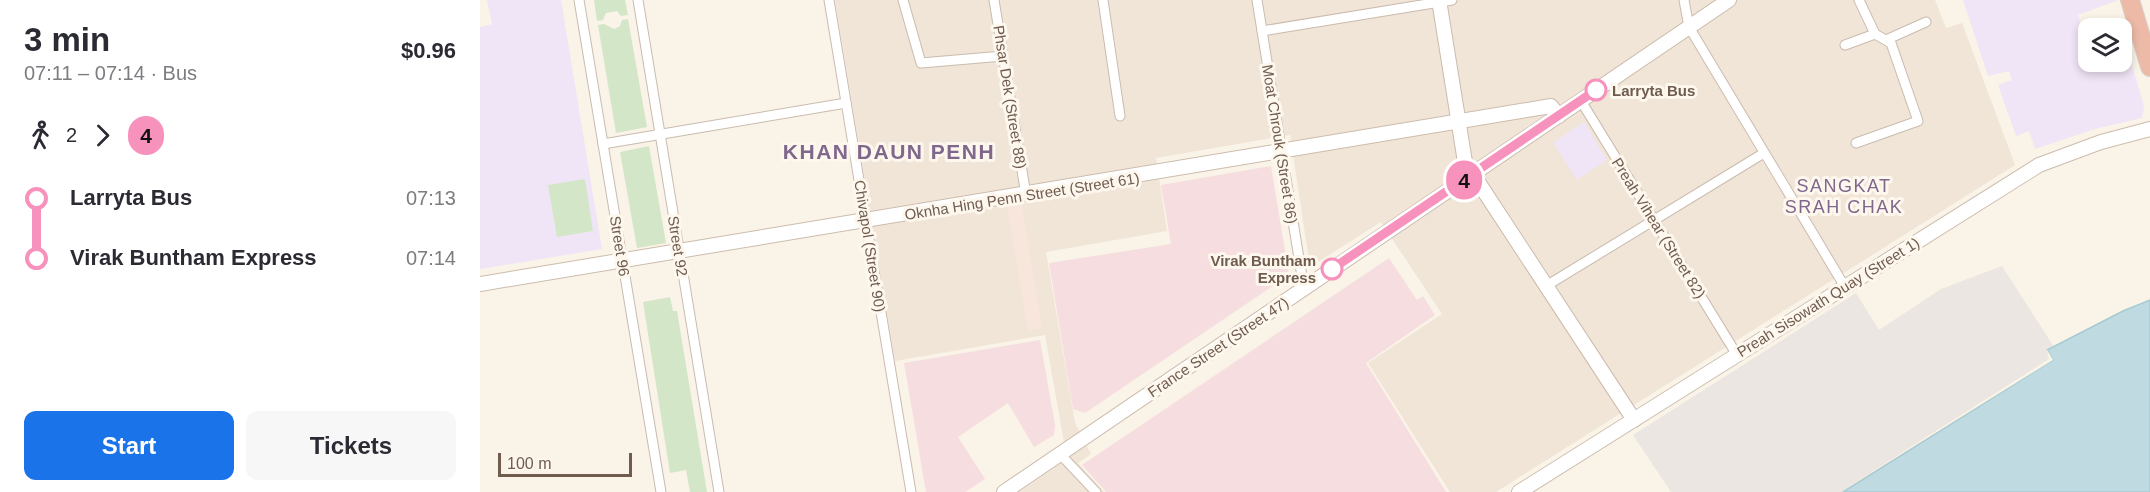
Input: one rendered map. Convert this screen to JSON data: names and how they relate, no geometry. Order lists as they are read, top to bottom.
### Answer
{
  "streets": {
    "main road": ["Oknha Hing Penn Street (Street 61)", "Preah Sisowath Quay (Street 1)", "France Street (Street 47)"],
    "street": [
      "Phsar Dek (Street 88)",
      "Moat Chrouk (Street 86)",
      "Preah Vihear (Street 82)",
      "Street 96",
      "Street 92",
      "Chivapol (Street 90)"
    ]
  },
  "crossings": [
    ["Phsar Dek (Street 88)", "Oknha Hing Penn Street (Street 61)"],
    ["Moat Chrouk (Street 86)", "Oknha Hing Penn Street (Street 61)"],
    ["Moat Chrouk (Street 86)", "France Street (Street 47)"],
    ["Oknha Hing Penn Street (Street 61)", "Street 96"],
    ["Oknha Hing Penn Street (Street 61)", "Street 92"],
    ["Oknha Hing Penn Street (Street 61)", "Chivapol (Street 90)"],
    ["Oknha Hing Penn Street (Street 61)", "France Street (Street 47)"],
    ["Preah Vihear (Street 82)", "Preah Sisowath Quay (Street 1)"],
    ["Preah Vihear (Street 82)", "France Street (Street 47)"]
  ],
  "districts": ["KHAN DAUN PENH", "SANGKAT SRAH CHAK"],
  "places": ["Larryta Bus", "Virak Buntham Express"],
  "lines": ["bus line 4"],
  "scale_bar": "100 m",
  "page": {
    "heading": ["3 min", "07:11 – 07:14 · Bus", "$0.96"],
    "on_map": "4",
    "legs": ["2", "4"],
    "list": [
      {
        "name": "Larryta Bus",
        "value": "07:13"
      },
      {
        "name": "Virak Buntham Express",
        "value": "07:14"
      }
    ],
    "buttons": ["Start", "Tickets"],
    "scale": "100 m"
  }
}
